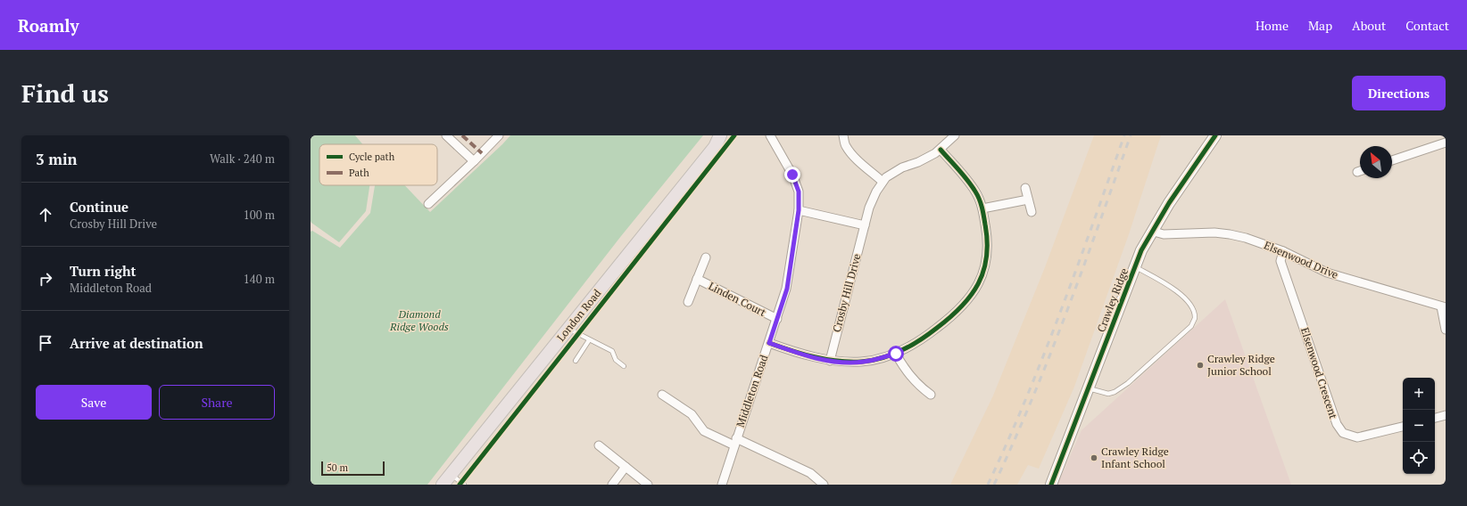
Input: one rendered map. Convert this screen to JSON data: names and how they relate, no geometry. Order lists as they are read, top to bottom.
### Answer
{
  "streets": {
    "main road": ["London Road"],
    "street": [
      "Elsenwood Drive",
      "Crosby Hill Drive",
      "Linden Court",
      "Crawley Ridge",
      "Elsenwood Crescent",
      "Middleton Road"
    ]
  },
  "crossings": [
    ["Elsenwood Drive", "Crawley Ridge"],
    ["Elsenwood Drive", "Elsenwood Crescent"],
    ["Linden Court", "Middleton Road"]
  ],
  "parks": ["Diamond Ridge Woods"],
  "places": ["Crawley Ridge Junior School", "Crawley Ridge Infant School"],
  "legend": ["Cycle path", "Path"],
  "scale_bar": "50 m",
  "north": "top left",
  "page": {
    "header": "Roamly",
    "nav": [
      "Home",
      "Map",
      "About",
      "Contact"
    ],
    "buttons": [
      "Directions",
      ["Save", "Share"]
    ],
    "title": "Find us",
    "heading": ["3 min", "Walk · 240 m"],
    "list": [
      ["Continue", "Crosby Hill Drive", "100 m"],
      ["Turn right", "Middleton Road", "140 m"],
      "Arrive at destination"
    ],
    "map_buttons": ["+", "−"],
    "scale": "50 m"
  }
}
